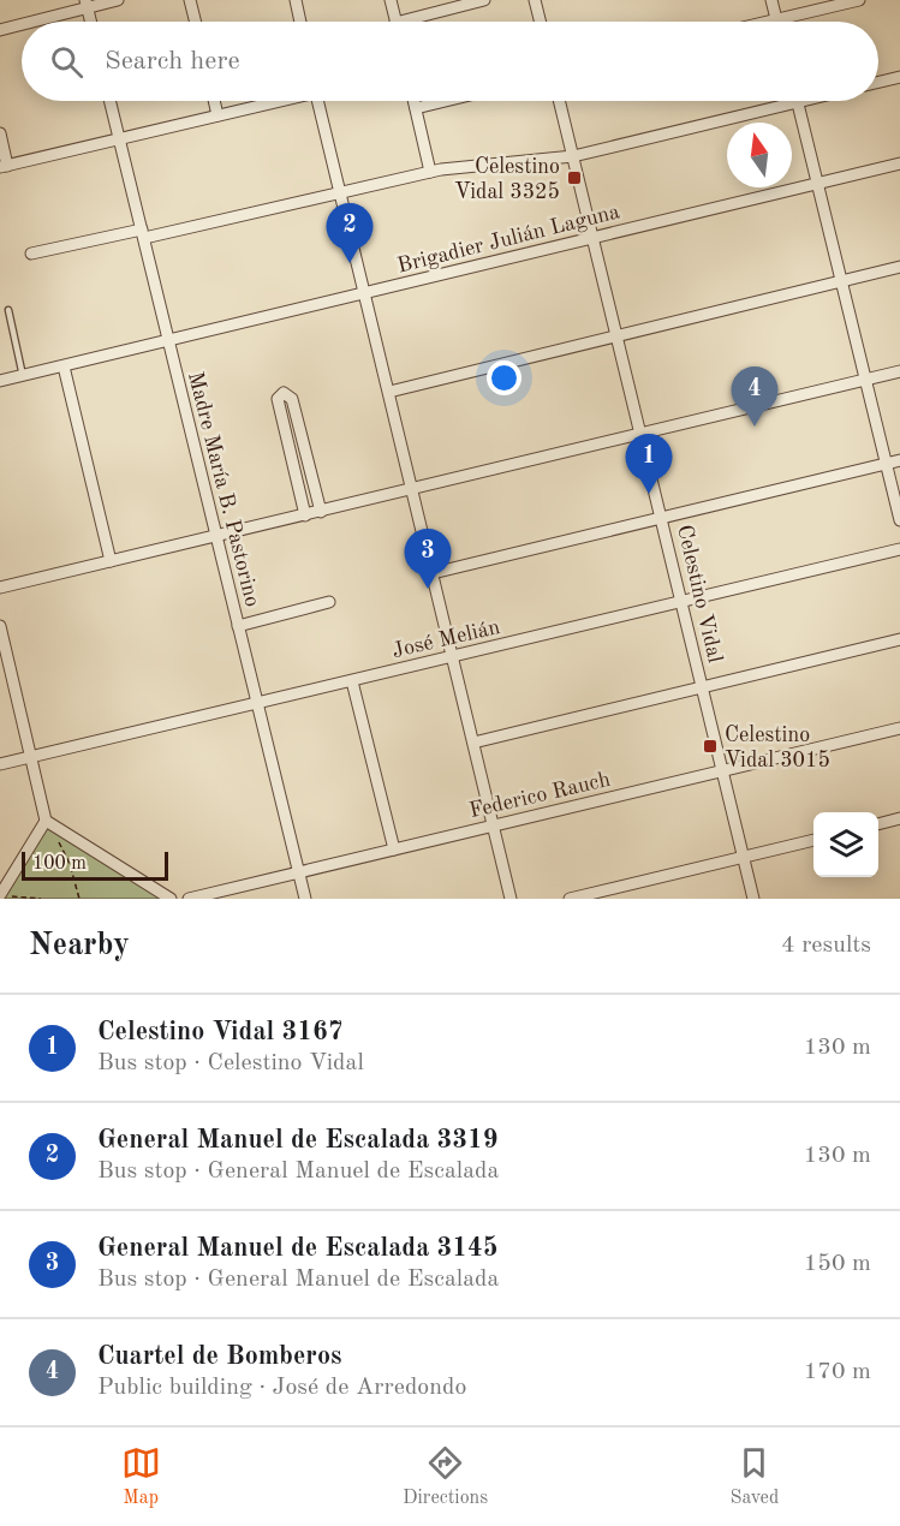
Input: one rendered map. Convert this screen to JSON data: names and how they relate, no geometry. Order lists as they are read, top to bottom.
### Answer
{
  "streets": {
    "street": [
      "Brigadier Julián Laguna",
      "Madre María B. Pastorino",
      "Celestino Vidal",
      "José Melián",
      "Federico Rauch"
    ]
  },
  "crossings": [
    ["Brigadier Julián Laguna", "Madre María B. Pastorino"],
    ["Brigadier Julián Laguna", "Celestino Vidal"],
    ["Madre María B. Pastorino", "José Melián"],
    ["Madre María B. Pastorino", "Federico Rauch"],
    ["Celestino Vidal", "José Melián"],
    ["Celestino Vidal", "Federico Rauch"]
  ],
  "places": {
    "transit": ["Celestino Vidal 3325", "Celestino Vidal 3015"]
  },
  "scale_bar": "100 m",
  "north": "top",
  "page": {
    "search": "Search here",
    "pins": [
      "2",
      "4",
      "1",
      "3"
    ],
    "scale": "100 m",
    "heading": ["Nearby", "4 results"],
    "list": [
      {
        "mark": "1",
        "name": "Celestino Vidal 3167",
        "note": "Bus stop · Celestino Vidal",
        "value": "130 m"
      },
      {
        "mark": "2",
        "name": "General Manuel de Escalada 3319",
        "note": "Bus stop · General Manuel de Escalada",
        "value": "130 m"
      },
      {
        "mark": "3",
        "name": "General Manuel de Escalada 3145",
        "note": "Bus stop · General Manuel de Escalada",
        "value": "150 m"
      },
      {
        "mark": "4",
        "name": "Cuartel de Bomberos",
        "note": "Public building · José de Arredondo",
        "value": "170 m"
      }
    ],
    "nav": ["Map", "Directions", "Saved"]
  }
}
